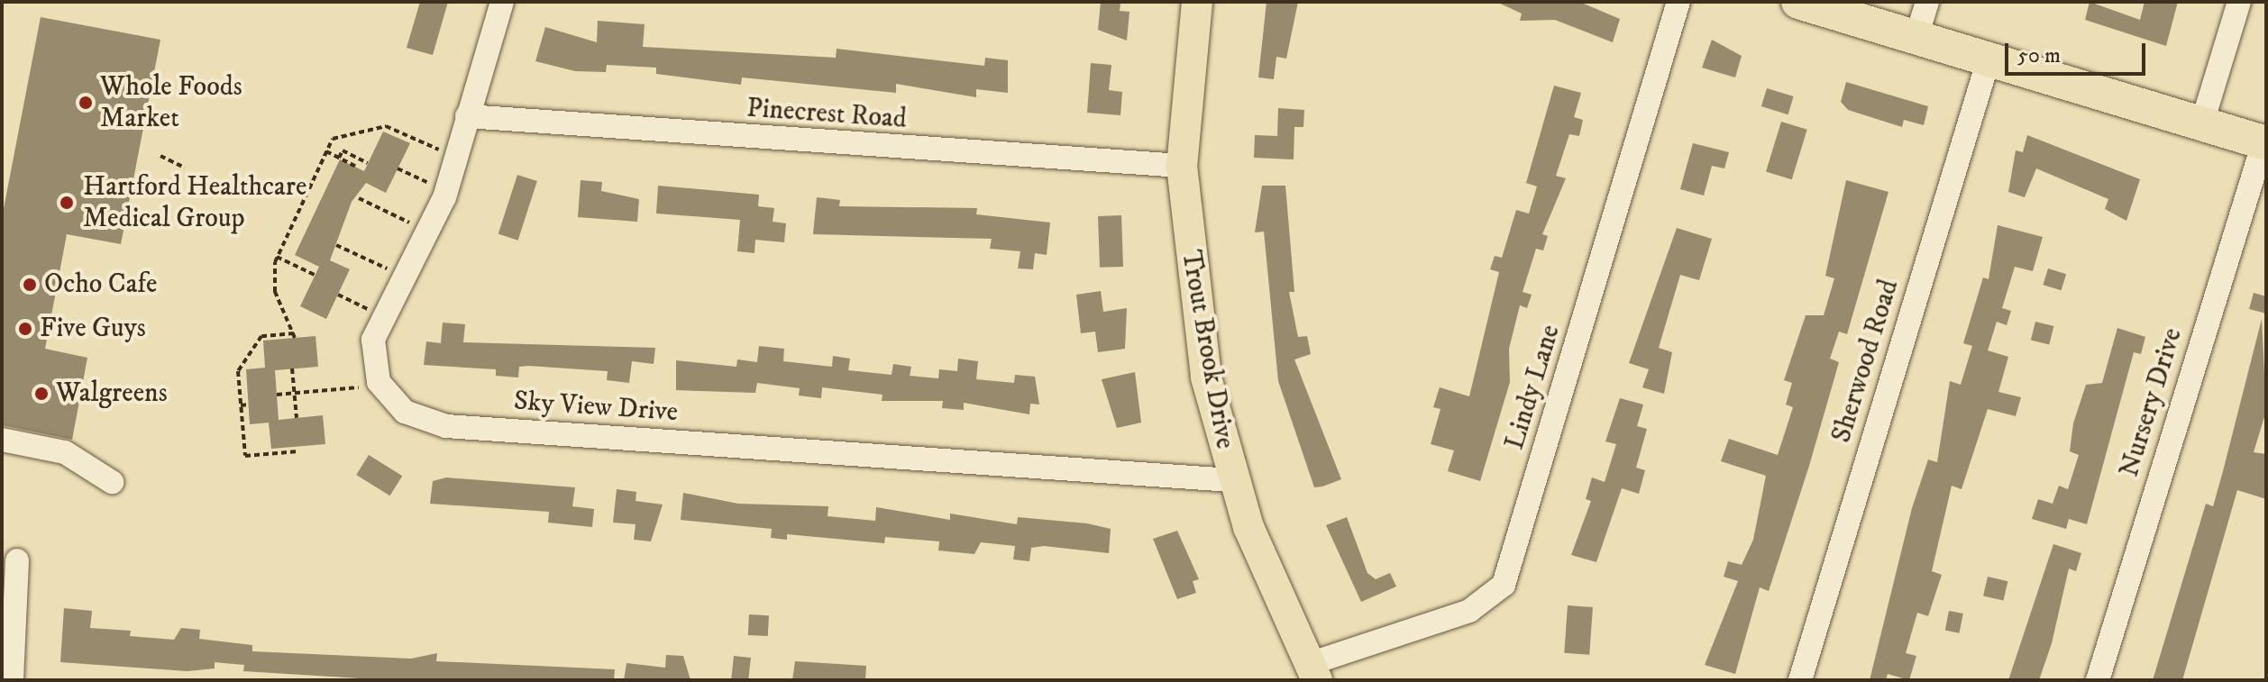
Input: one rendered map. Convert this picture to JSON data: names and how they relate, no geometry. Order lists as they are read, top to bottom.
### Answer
{
  "streets": {
    "main road": ["Trout Brook Drive"],
    "street": [
      "Pinecrest Road",
      "Sherwood Road",
      "Lindy Lane",
      "Nursery Drive",
      "Sky View Drive"
    ]
  },
  "crossings": [
    ["Pinecrest Road", "Trout Brook Drive"],
    ["Pinecrest Road", "Sky View Drive"],
    ["Trout Brook Drive", "Lindy Lane"],
    ["Trout Brook Drive", "Sky View Drive"]
  ],
  "places": [
    "Whole Foods Market",
    "Hartford Healthcare Medical Group",
    "Ocho Cafe",
    "Five Guys",
    "Walgreens"
  ],
  "scale_bar": "50 m"
}
